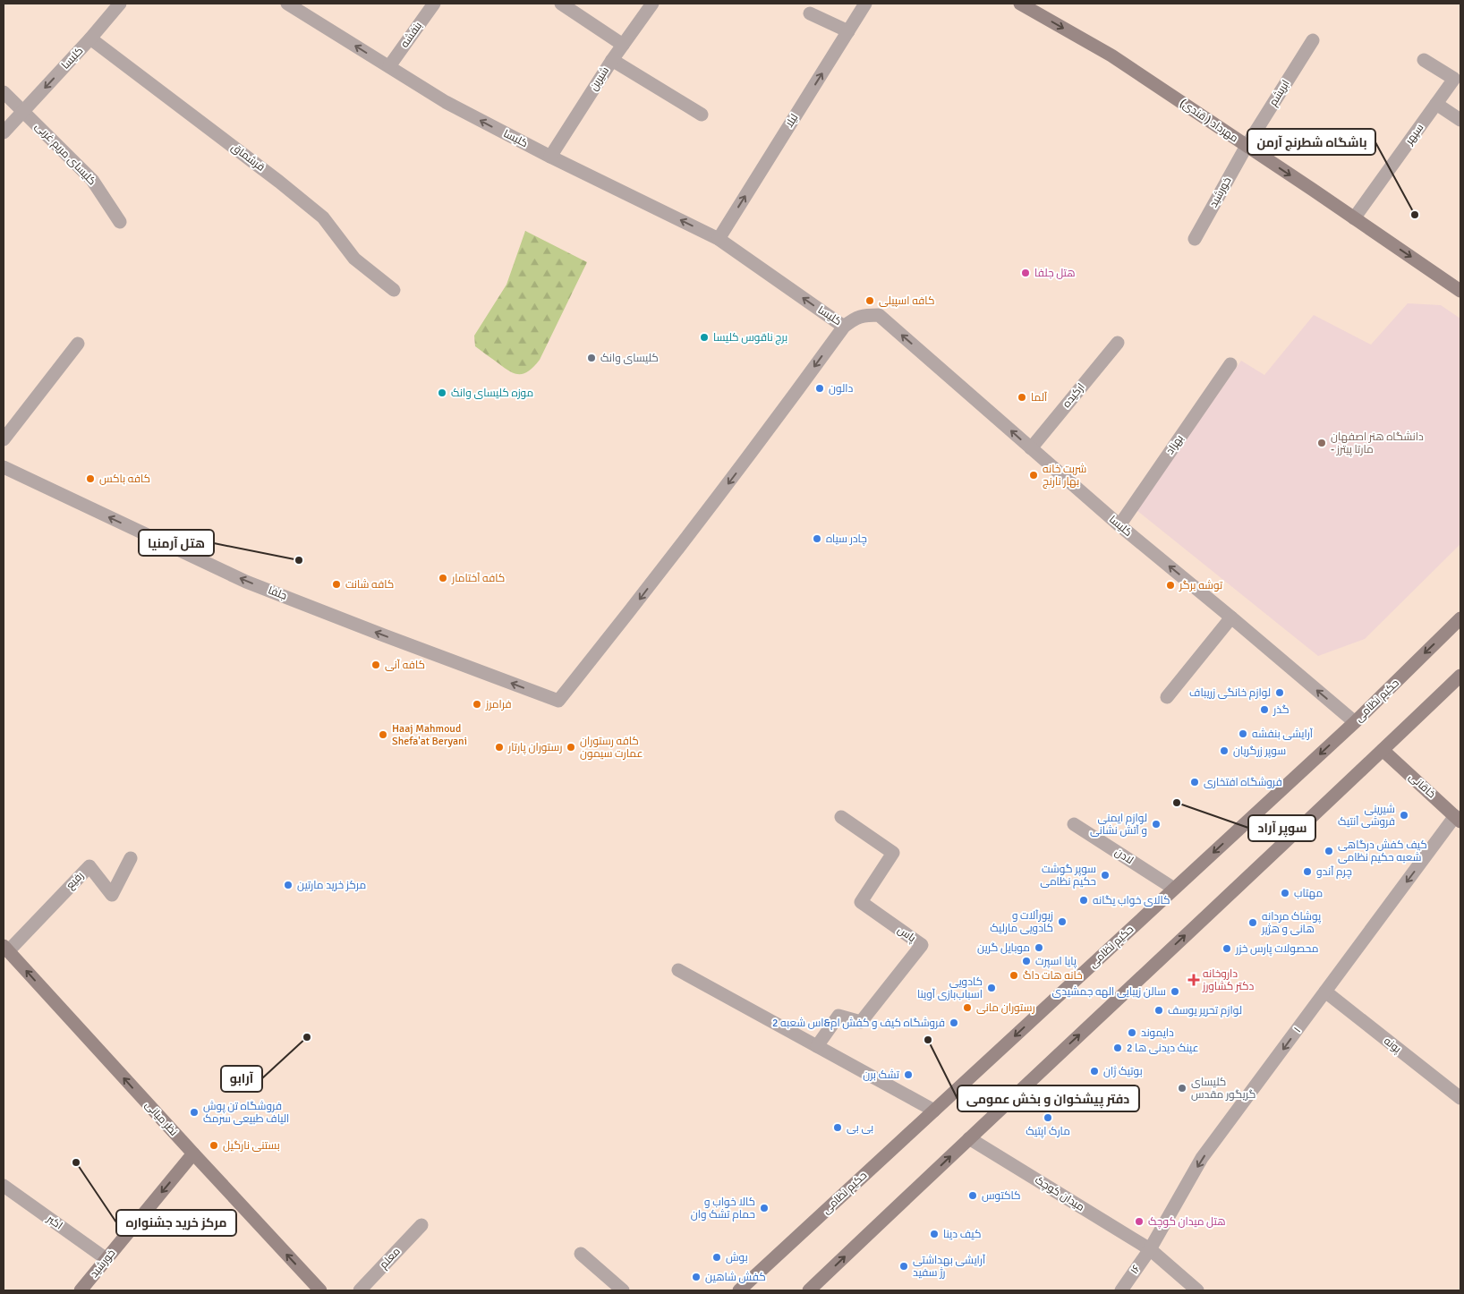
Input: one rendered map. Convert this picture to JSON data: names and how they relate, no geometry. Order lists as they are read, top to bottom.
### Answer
{
  "streets": {
    "main road": [
      "مهرداد ( قندی)",
      "خورشید",
      "حکیم نظامی",
      "خاقانی",
      "نظر میانی"
    ],
    "street": [
      "بنفشه",
      "کلیسا",
      "شیرین",
      "ابریشم",
      "لیلا",
      "سپهر",
      "کلیسای مریم غربی",
      "قرشماق",
      "ارکیده",
      "بهزاد",
      "جلفا",
      "لادن",
      "رفیع",
      "پاس",
      "۱",
      "پونه",
      "میدان کوچک",
      "اکبر",
      "معلم",
      "۱۶"
    ]
  },
  "crossings": [
    ["بنفشه", "کلیسا"],
    ["کلیسا", "شیرین"],
    ["کلیسا", "لیلا"],
    ["کلیسا", "کلیسای مریم غربی"],
    ["کلیسا", "قرشماق"],
    ["کلیسا", "ارکیده"],
    ["کلیسا", "بهزاد"],
    ["کلیسا", "جلفا"],
    ["کلیسا", "حکیم نظامی"],
    ["ابریشم", "مهرداد ( قندی)"],
    ["ابریشم", "خورشید"],
    ["مهرداد ( قندی)", "سپهر"],
    ["مهرداد ( قندی)", "خورشید"],
    ["خورشید", "نظر میانی"],
    ["خورشید", "اکبر"],
    ["حکیم نظامی", "لادن"],
    ["خاقانی", "۱"],
    ["رفیع", "نظر میانی"],
    ["۱", "پونه"],
    ["۱", "میدان کوچک"],
    ["۱", "۱۶"],
    ["میدان کوچک", "۱۶"]
  ],
  "one_way": [
    "کلیسا",
    "لیلا",
    "مهرداد ( قندی)",
    "خورشید",
    "۱",
    "نظر میانی"
  ],
  "places": {
    "other": [
      "باشگاه شطرنج آرمن",
      "هتل جلفا",
      "کافه اسپیلی",
      "برج ناقوس کلیسا",
      "کلیسای وانک",
      "دالون",
      "موزه کلیسای وانک",
      "آلما",
      "دانشگاه هنر اصفهان - مارتا پیترز",
      "شربت خانه بهار نارنج",
      "کافه باکس",
      "چادر سیاه",
      "هتل آرمنیا",
      "کافه آختامار",
      "کافه شانت",
      "توشه برگر",
      "کافه آنی",
      "لوازم خانگی زریباف",
      "فرامرز",
      "گذر",
      "آرایشی بنفشه",
      "Haaj Mahmoud Shefa'at Beryani",
      "رستوران پارتار",
      "کافه رستوران عمارت سیمون",
      "سوپر زرگریان",
      "فروشگاه افتخاری",
      "سوپر آراد",
      "شیرینی فروشی آنتیک",
      "لوازم ایمنی و آتش نشانی",
      "کیف کفش درگاهی شعبه حکیم نظامی",
      "چرم آندو",
      "سوپر گوشت حکیم نظامی",
      "مرکز خرید مارتین",
      "مهتاب",
      "کالای خواب یگانه",
      "زیورآلات و کادویی مارلیک",
      "پوشاک مردانه هانی و هژیر",
      "موبایل گرین",
      "محصولات پارس خزر",
      "پایا اسپرت",
      "خانه هات داگ",
      "کادویی اسباب‌بازی آوینا",
      "سالن زیبایی الهه جمشیدی",
      "رستوران مانی",
      "لوازم تحریر یوسف",
      "فروشگاه کیف و کفش ام&اس شعبه 2",
      "دایموند",
      "آرابو",
      "دفتر پیشخوان و بخش عمومی",
      "عینک دیدنی ها 2",
      "بوتیک ژان",
      "تشک برن",
      "کلیسای گریگور مقدس",
      "فروشگاه تن پوش الیاف طبیعی سرمک",
      "مارک اپتیک",
      "بی بی",
      "بستنی نارگیل",
      "مرکز خرید جشنواره",
      "کاکتوس",
      "کالا خواب و حمام تشک وان",
      "هتل میدان کوچک",
      "کیف دینا",
      "بوش",
      "آرایشی بهداشتی رژ سفید",
      "کفش شاهین"
    ],
    "health": ["داروخانه دکتر کشاورز"]
  }
}
